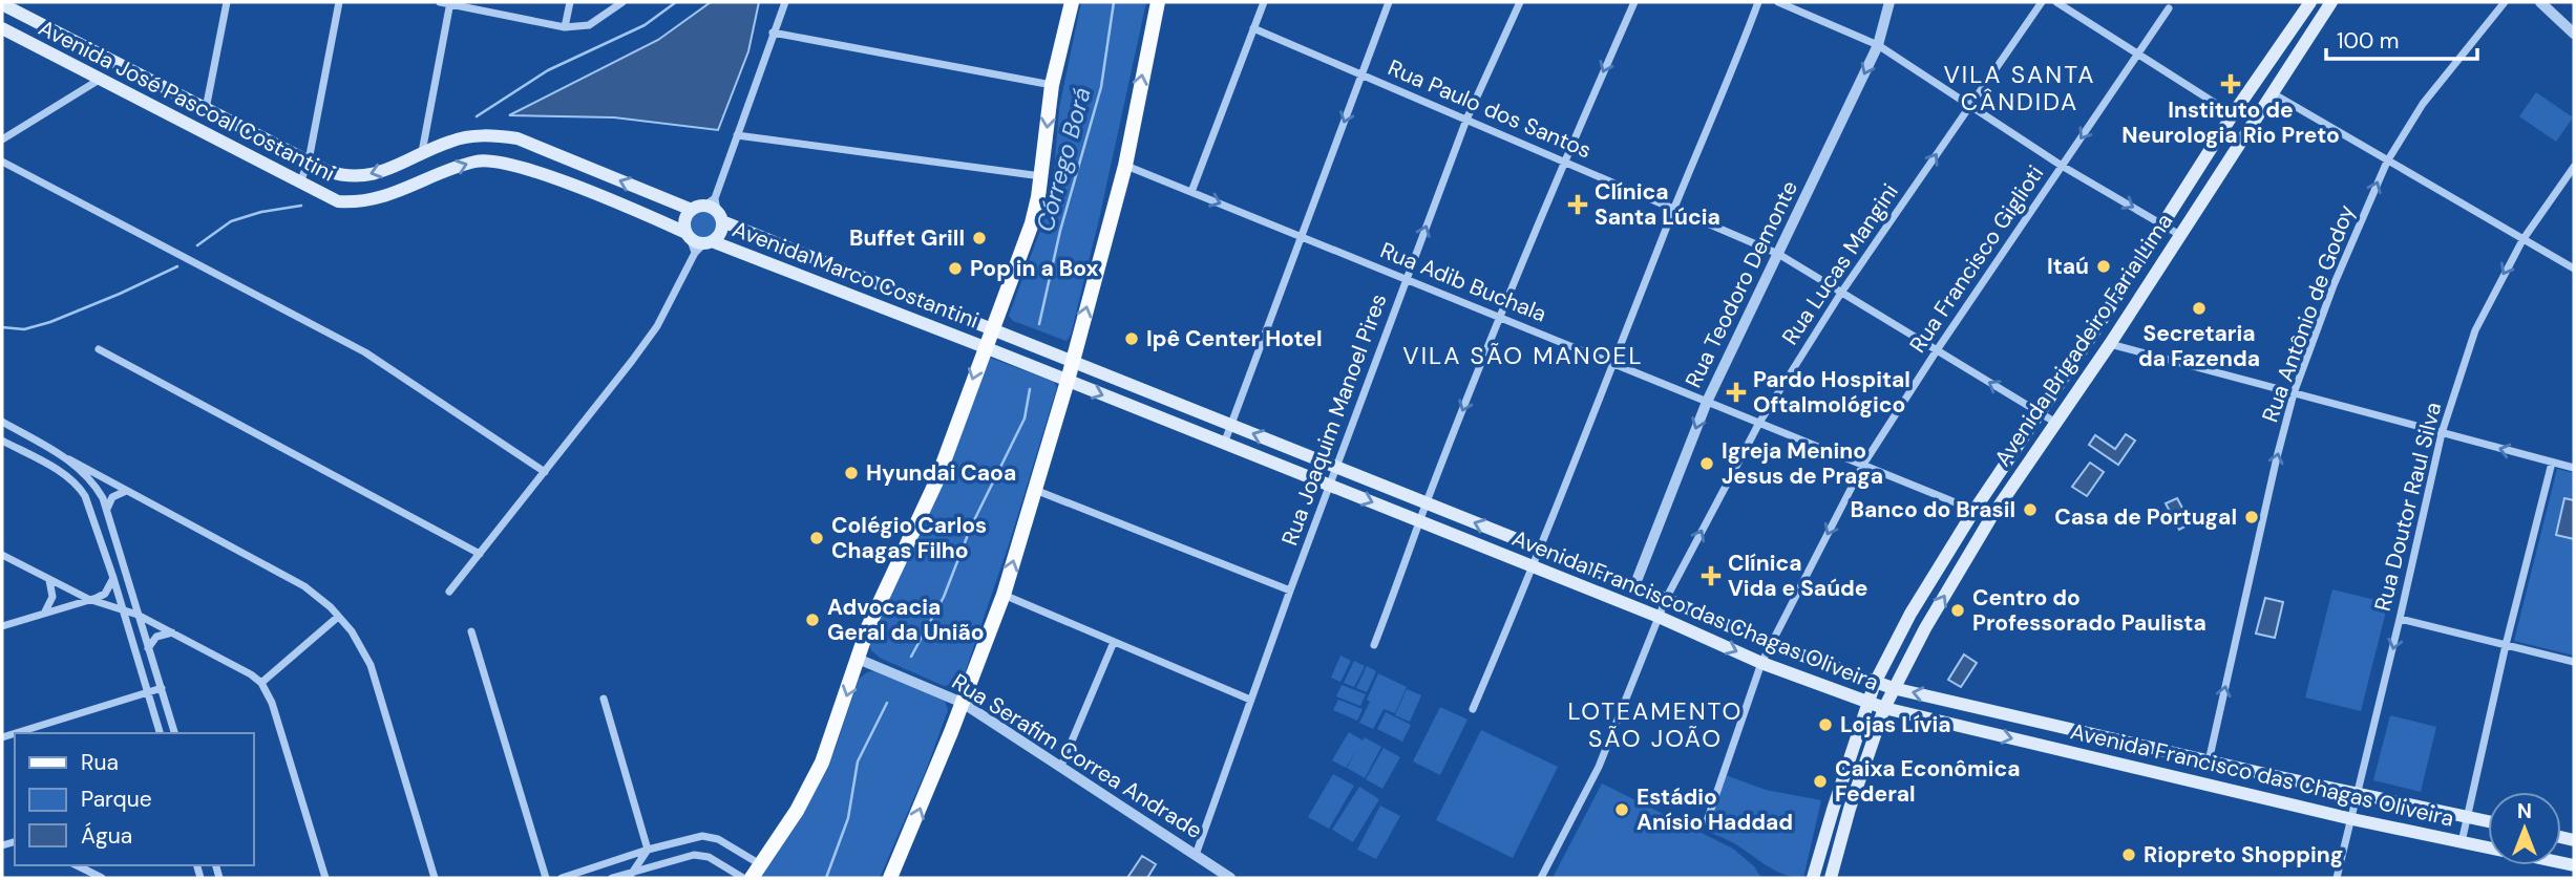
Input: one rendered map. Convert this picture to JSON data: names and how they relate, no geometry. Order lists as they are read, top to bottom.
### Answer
{
  "streets": {
    "main road": [
      "Avenida José Pascoal Costantini",
      "Avenida Marco Costantini",
      "Avenida Brigadeiro Faria Lima",
      "Avenida Francisco das Chagas Oliveira"
    ],
    "street": [
      "Rua Paulo dos Santos",
      "Rua Francisco Giglioti",
      "Rua Lucas Mangini",
      "Rua Adib Buchala",
      "Rua Teodoro Demonte",
      "Rua Antônio de Godoy",
      "Rua Joaquim Manoel Pires",
      "Rua Doutor Raul Silva",
      "Rua Serafim Correa Andrade"
    ]
  },
  "crossings": [
    ["Avenida José Pascoal Costantini", "Avenida Marco Costantini"],
    ["Rua Paulo dos Santos", "Rua Francisco Giglioti"],
    ["Rua Paulo dos Santos", "Rua Lucas Mangini"],
    ["Rua Paulo dos Santos", "Rua Teodoro Demonte"],
    ["Rua Paulo dos Santos", "Avenida Brigadeiro Faria Lima"],
    ["Rua Paulo dos Santos", "Rua Joaquim Manoel Pires"],
    ["Rua Francisco Giglioti", "Rua Adib Buchala"],
    ["Rua Francisco Giglioti", "Avenida Francisco das Chagas Oliveira"],
    ["Rua Lucas Mangini", "Rua Adib Buchala"],
    ["Rua Lucas Mangini", "Avenida Francisco das Chagas Oliveira"],
    ["Avenida Marco Costantini", "Avenida Francisco das Chagas Oliveira"],
    ["Rua Adib Buchala", "Rua Teodoro Demonte"],
    ["Rua Adib Buchala", "Avenida Brigadeiro Faria Lima"],
    ["Rua Adib Buchala", "Rua Joaquim Manoel Pires"],
    ["Rua Teodoro Demonte", "Avenida Francisco das Chagas Oliveira"],
    ["Rua Antônio de Godoy", "Avenida Francisco das Chagas Oliveira"],
    ["Avenida Brigadeiro Faria Lima", "Avenida Francisco das Chagas Oliveira"],
    ["Rua Joaquim Manoel Pires", "Avenida Francisco das Chagas Oliveira"],
    ["Rua Joaquim Manoel Pires", "Rua Serafim Correa Andrade"],
    ["Rua Doutor Raul Silva", "Avenida Francisco das Chagas Oliveira"]
  ],
  "one_way": [
    "Rua Francisco Giglioti",
    "Rua Lucas Mangini",
    "Rua Teodoro Demonte",
    "Rua Antônio de Godoy",
    "Rua Doutor Raul Silva"
  ],
  "districts": ["VILA SANTA CÂNDIDA", "VILA SÃO MANOEL", "LOTEAMENTO SÃO JOÃO"],
  "water": ["Córrego Borá"],
  "places": {
    "health": [
      "Instituto de Neurologia Rio Preto",
      "Clínica Santa Lúcia",
      "Pardo Hospital Oftalmológico",
      "Clínica Vida e Saúde"
    ],
    "other": [
      "Buffet Grill",
      "Itaú",
      "Pop in a Box",
      "Secretaria da Fazenda",
      "Ipê Center Hotel",
      "Igreja Menino Jesus de Praga",
      "Hyundai Caoa",
      "Banco do Brasil",
      "Casa de Portugal",
      "Colégio Carlos Chagas Filho",
      "Centro do Professorado Paulista",
      "Advocacia Geral da União",
      "Lojas Lívia",
      "Caixa Econômica Federal",
      "Estádio Anísio Haddad",
      "Riopreto Shopping"
    ]
  },
  "legend": ["Rua", "Parque", "Água"],
  "scale_bar": "100 m",
  "north": "top"
}
